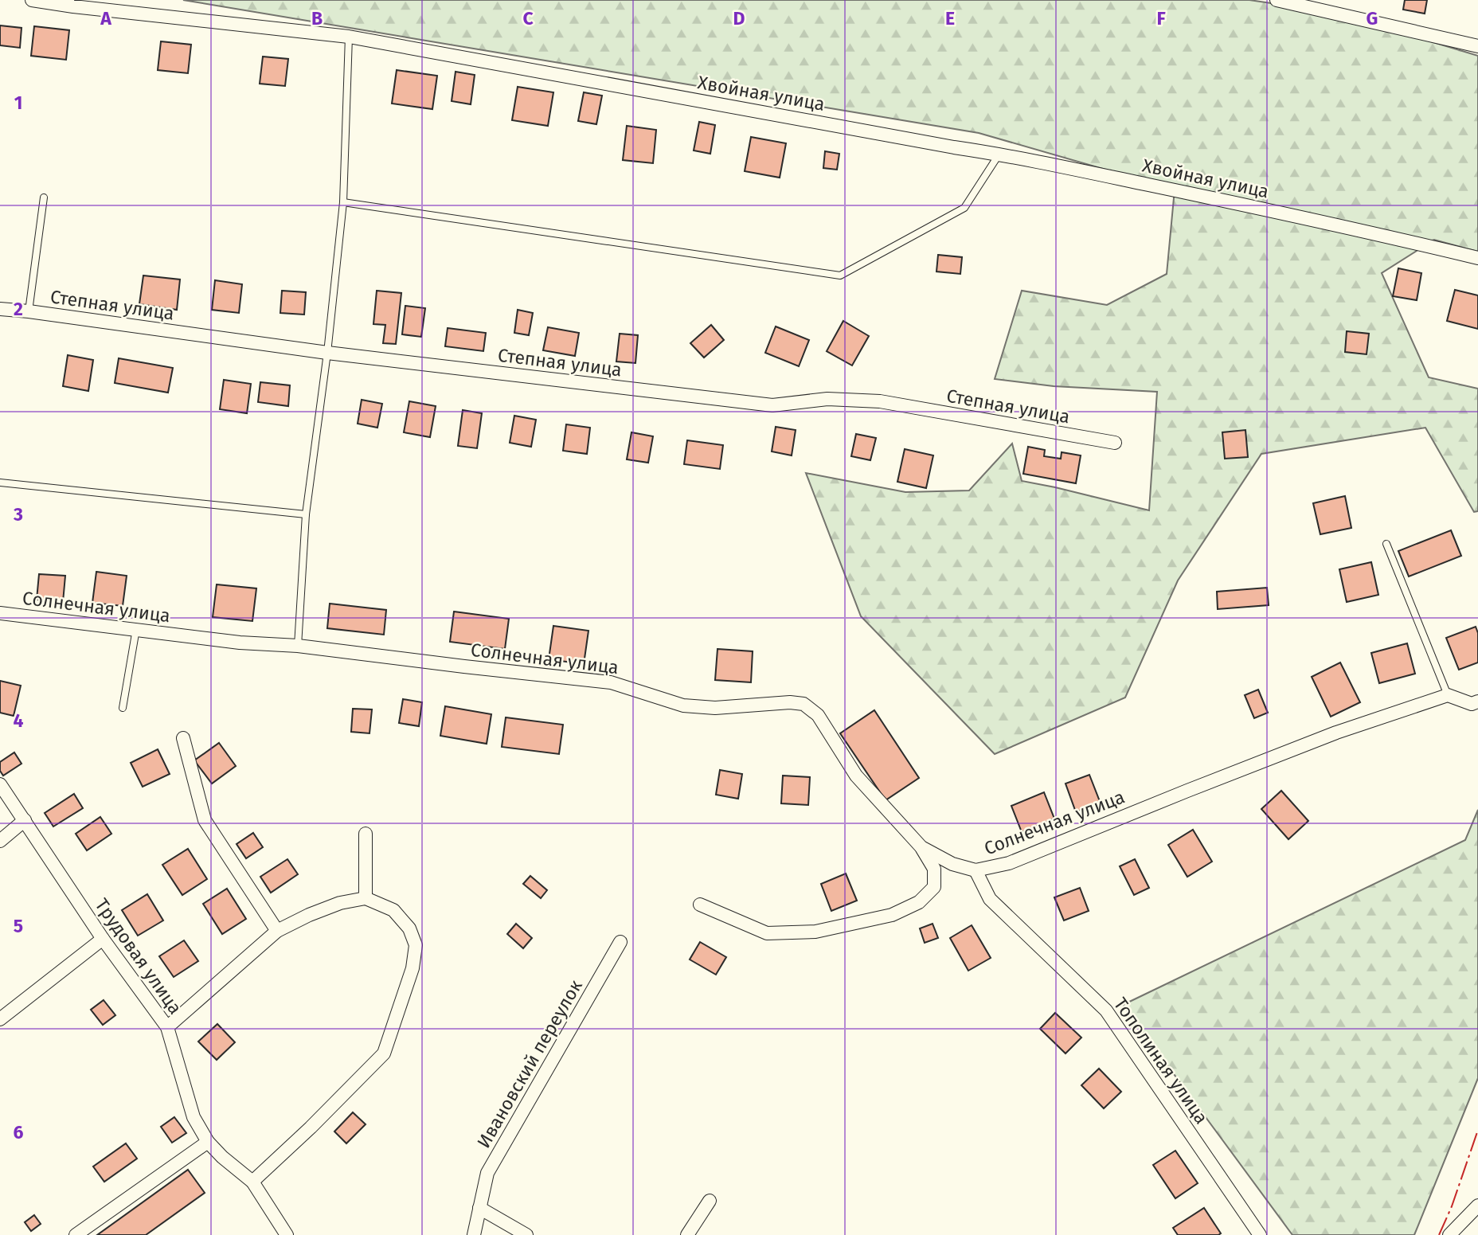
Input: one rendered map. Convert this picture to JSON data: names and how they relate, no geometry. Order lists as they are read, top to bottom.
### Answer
{
  "streets": {
    "street": [
      "Хвойная улица",
      "Степная улица",
      "Солнечная улица",
      "Трудовая улица",
      "Тополиная улица",
      "Ивановский переулок"
    ]
  },
  "crossings": [
    ["Солнечная улица", "Тополиная улица"]
  ],
  "grid": {
    "columns": [
      "A",
      "B",
      "C",
      "D",
      "E",
      "F",
      "G"
    ],
    "rows": [
      "1",
      "2",
      "3",
      "4",
      "5",
      "6"
    ]
  }
}
